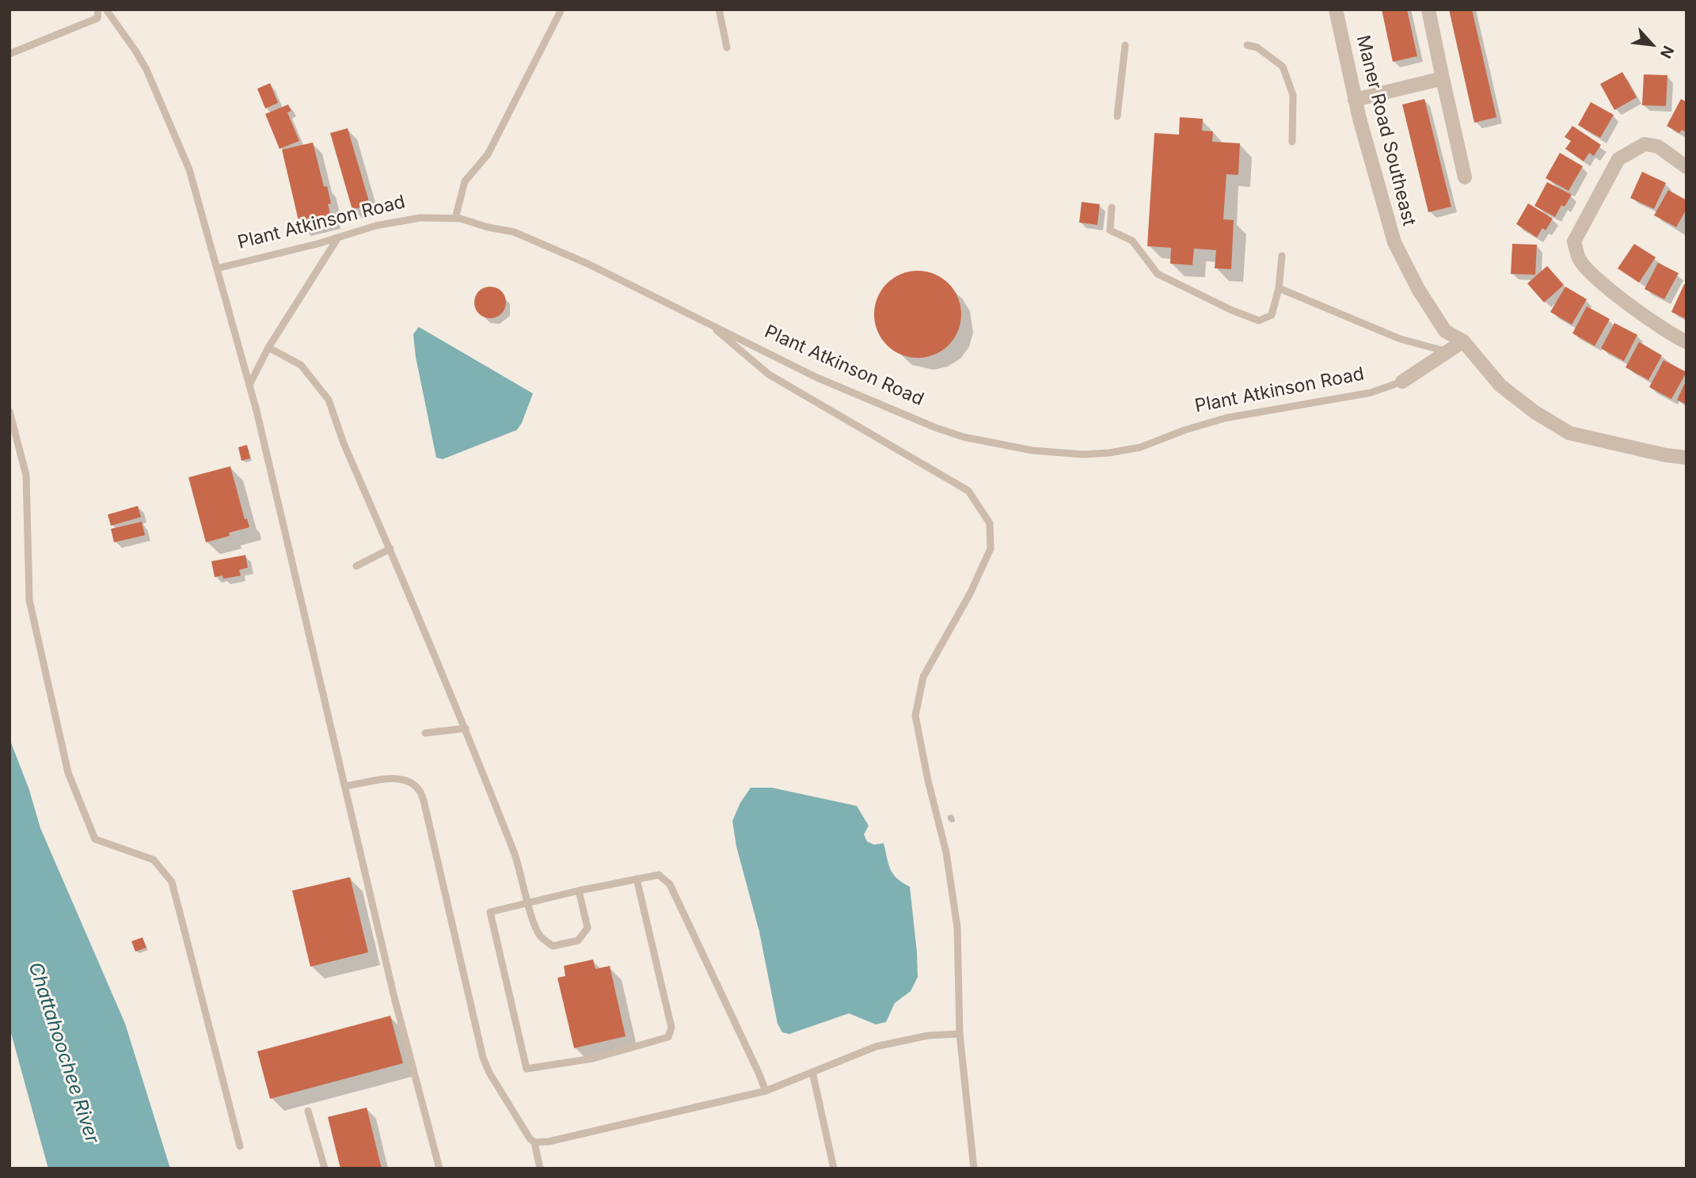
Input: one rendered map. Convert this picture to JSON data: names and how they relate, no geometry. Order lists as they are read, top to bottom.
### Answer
{
  "streets": {
    "street": ["Maner Road Southeast", "Plant Atkinson Road"]
  },
  "crossings": [
    ["Maner Road Southeast", "Plant Atkinson Road"]
  ],
  "water": ["Chattahoochee River"],
  "north": "bottom right"
}
